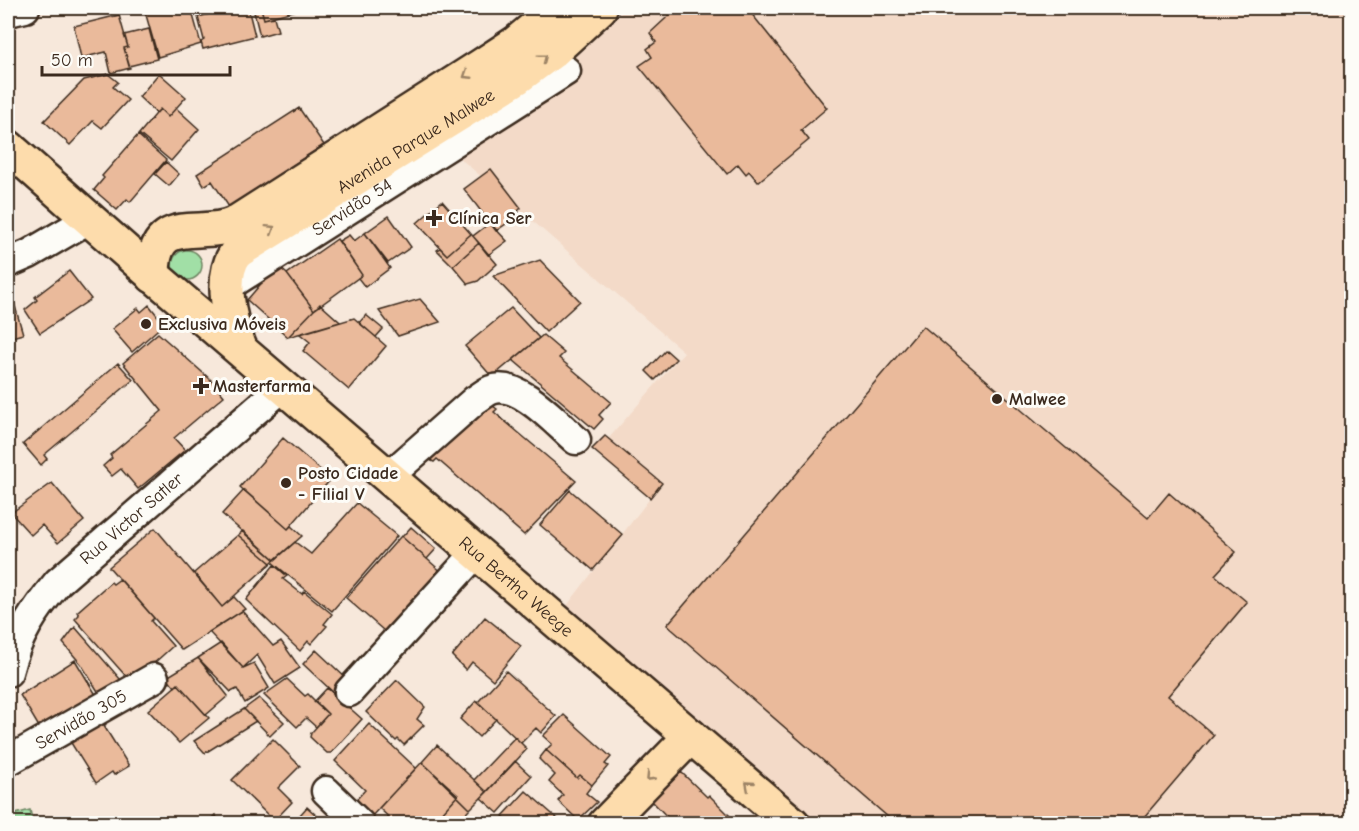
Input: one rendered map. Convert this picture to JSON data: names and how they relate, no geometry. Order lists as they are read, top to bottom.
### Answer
{
  "streets": {
    "main road": ["Avenida Parque Malwee", "Rua Bertha Weege"],
    "street": ["Servidão 54", "Rua Victor Satler", "Servidão 305"]
  },
  "crossings": [
    ["Avenida Parque Malwee", "Servidão 54"],
    ["Avenida Parque Malwee", "Rua Bertha Weege"],
    ["Servidão 54", "Rua Bertha Weege"],
    ["Rua Victor Satler", "Rua Bertha Weege"]
  ],
  "places": {
    "health": ["Clínica Ser", "Masterfarma"],
    "other": ["Exclusiva Móveis", "Malwee", "Posto Cidade - Filial V"]
  },
  "scale_bar": "50 m"
}
